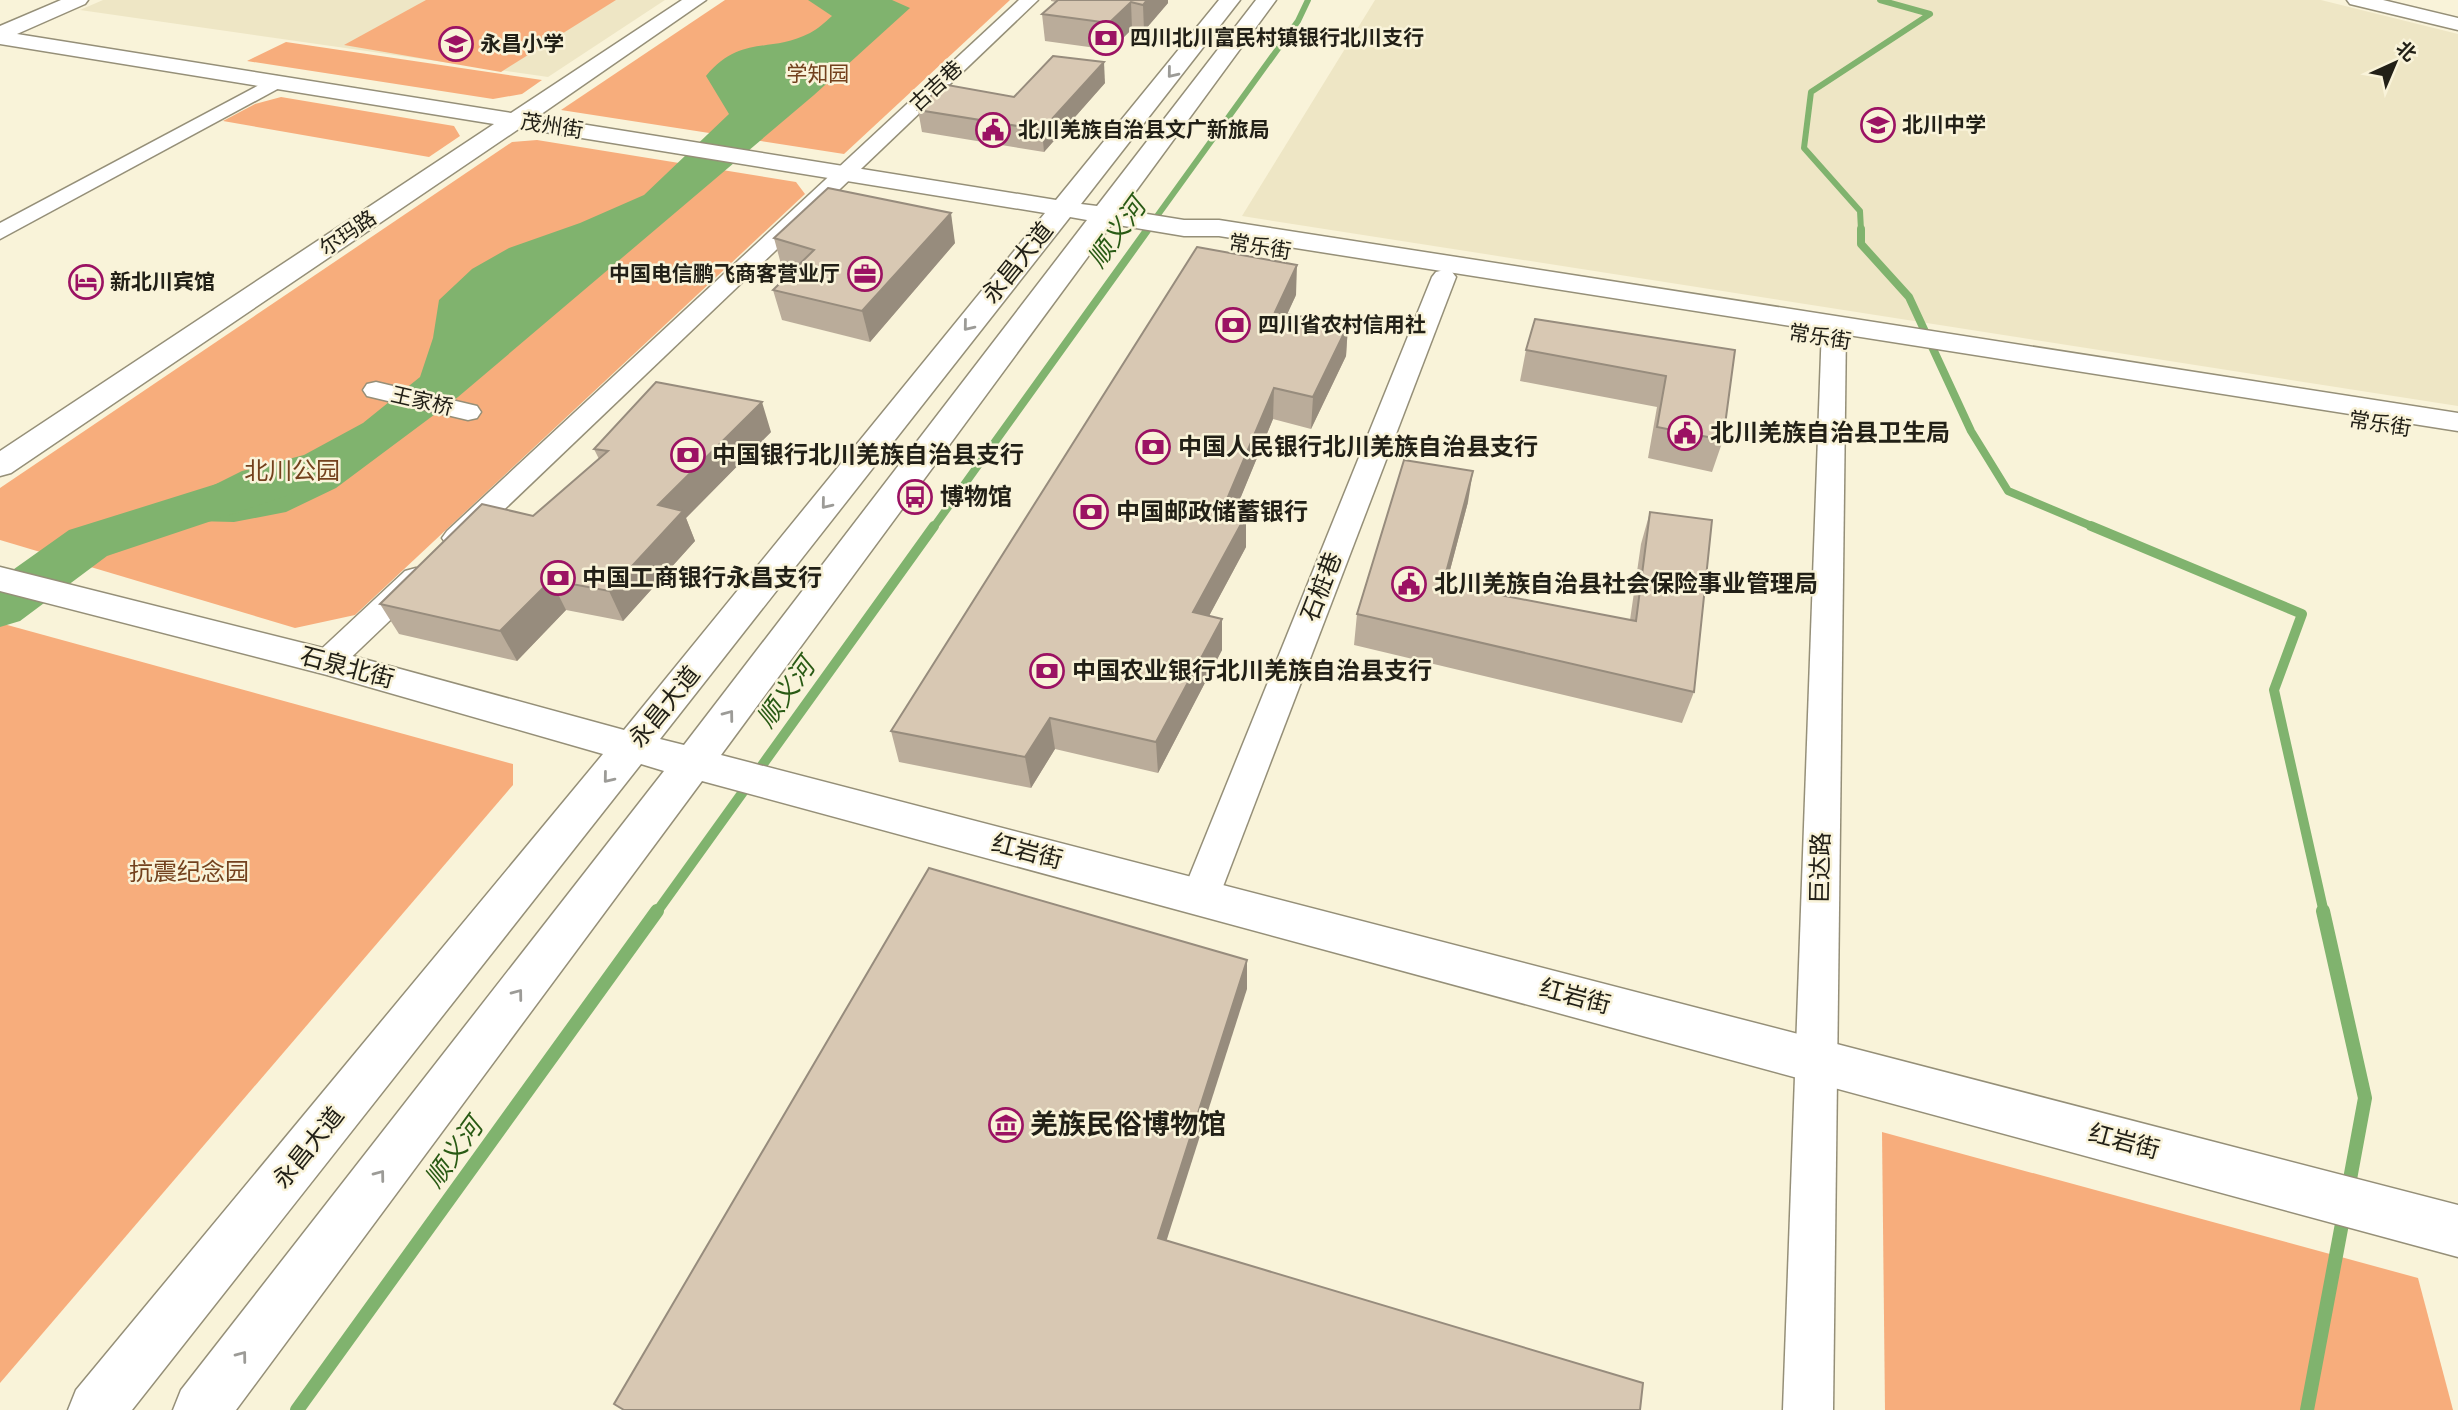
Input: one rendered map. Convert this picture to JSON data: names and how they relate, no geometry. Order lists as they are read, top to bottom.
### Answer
{
  "streets": {
    "street": [
      "古吉巷",
      "茂州街",
      "尔玛路",
      "常乐街",
      "永昌大道",
      "王家桥",
      "石桩巷",
      "石泉北街",
      "红岩街",
      "巨达路"
    ]
  },
  "crossings": [
    ["古吉巷", "茂州街"],
    ["古吉巷", "石泉北街"],
    ["茂州街", "尔玛路"],
    ["茂州街", "常乐街"],
    ["茂州街", "永昌大道"],
    ["常乐街", "永昌大道"],
    ["常乐街", "石桩巷"],
    ["常乐街", "巨达路"],
    ["永昌大道", "石泉北街"],
    ["永昌大道", "红岩街"],
    ["石桩巷", "红岩街"],
    ["石泉北街", "红岩街"],
    ["红岩街", "巨达路"]
  ],
  "water": ["顺义河"],
  "parks": ["学知园", "北川公园", "抗震纪念园"],
  "places": {
    "bank": [
      "四川北川富民村镇银行北川支行",
      "四川省农村信用社",
      "中国人民银行北川羌族自治县支行",
      "中国银行北川羌族自治县支行",
      "中国邮政储蓄银行",
      "中国工商银行永昌支行",
      "中国农业银行北川羌族自治县支行"
    ],
    "school or university": ["永昌小学", "北川中学"],
    "public building": ["北川羌族自治县文广新旅局", "北川羌族自治县卫生局", "北川羌族自治县社会保险事业管理局"],
    "office": ["中国电信鹏飞商客营业厅"],
    "hotel": ["新北川宾馆"],
    "bus stop": ["博物馆"],
    "museum": ["羌族民俗博物馆"]
  },
  "north": "top right"
}
